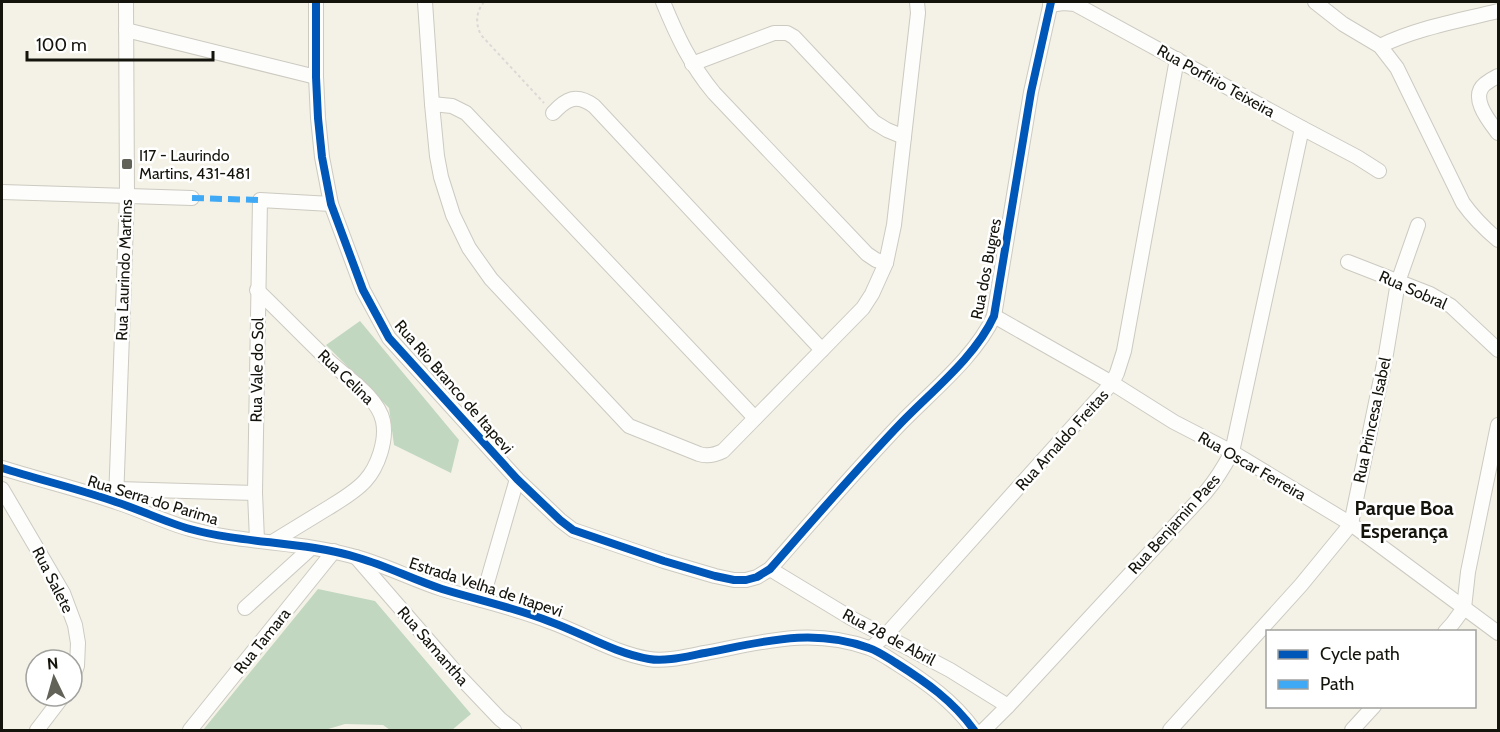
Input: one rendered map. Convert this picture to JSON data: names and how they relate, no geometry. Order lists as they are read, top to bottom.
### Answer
{
  "streets": {
    "street": [
      "Rua Porfirio Teixeira",
      "Rua dos Bugres",
      "Rua Laurindo Martins",
      "Rua Sobral",
      "Rua Vale do Sol",
      "Rua Celina",
      "Rua Rio Branco de Itapevi",
      "Rua Princesa Isabel",
      "Rua Arnaldo Freitas",
      "Rua Oscar Ferreira",
      "Rua Serra do Parima",
      "Rua Benjamin Paes",
      "Rua Salete",
      "Estrada Velha de Itapevi",
      "Rua 28 de Abril",
      "Rua Tamara",
      "Rua Samantha"
    ]
  },
  "crossings": [
    ["Rua Porfirio Teixeira", "Rua dos Bugres"],
    ["Rua Porfirio Teixeira", "Rua Arnaldo Freitas"],
    ["Rua Porfirio Teixeira", "Rua Benjamin Paes"],
    ["Rua dos Bugres", "Rua Rio Branco de Itapevi"],
    ["Rua dos Bugres", "Rua Oscar Ferreira"],
    ["Rua dos Bugres", "Rua 28 de Abril"],
    ["Rua Laurindo Martins", "Rua Serra do Parima"],
    ["Rua Sobral", "Rua Princesa Isabel"],
    ["Rua Vale do Sol", "Rua Celina"],
    ["Rua Vale do Sol", "Rua Rio Branco de Itapevi"],
    ["Rua Vale do Sol", "Rua Serra do Parima"],
    ["Rua Celina", "Rua Serra do Parima"],
    ["Rua Rio Branco de Itapevi", "Rua 28 de Abril"],
    ["Rua Princesa Isabel", "Rua Oscar Ferreira"],
    ["Rua Arnaldo Freitas", "Rua Oscar Ferreira"],
    ["Rua Arnaldo Freitas", "Estrada Velha de Itapevi"],
    ["Rua Arnaldo Freitas", "Rua 28 de Abril"],
    ["Rua Oscar Ferreira", "Rua Benjamin Paes"],
    ["Rua Serra do Parima", "Estrada Velha de Itapevi"],
    ["Rua Serra do Parima", "Rua Tamara"],
    ["Rua Benjamin Paes", "Rua 28 de Abril"],
    ["Estrada Velha de Itapevi", "Rua Tamara"],
    ["Estrada Velha de Itapevi", "Rua Samantha"]
  ],
  "districts": ["Parque Boa Esperança"],
  "places": {
    "transit": ["I17 - Laurindo Martins, 431-481"]
  },
  "legend": ["Cycle path", "Path"],
  "scale_bar": "100 m",
  "north": "top"
}
